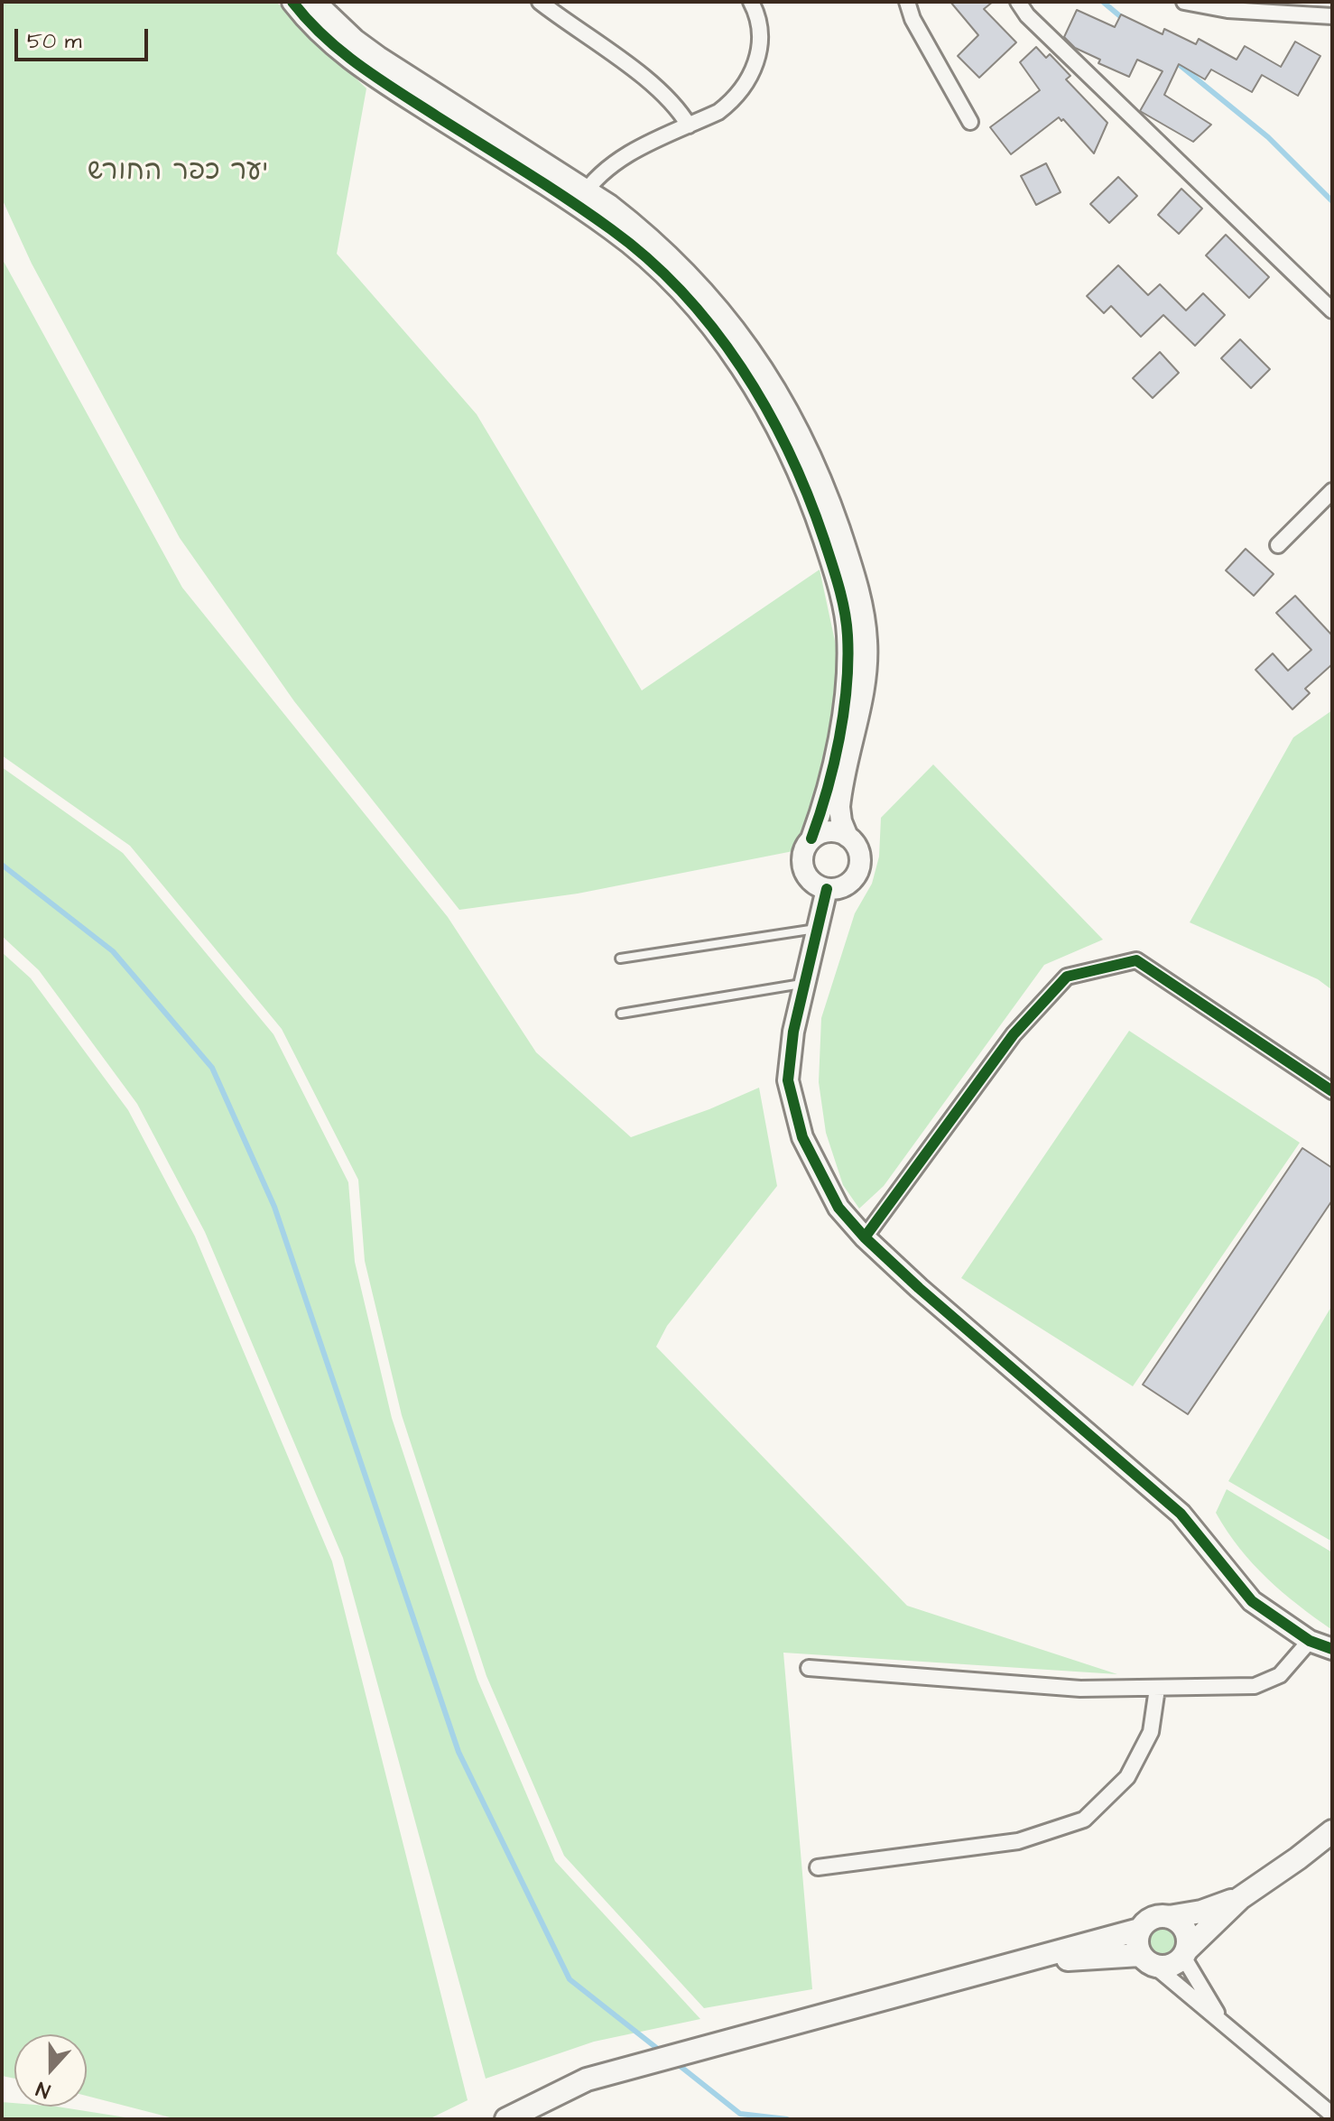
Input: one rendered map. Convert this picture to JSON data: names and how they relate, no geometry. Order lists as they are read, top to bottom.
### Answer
{
  "parks": ["יער כפר החורש"],
  "scale_bar": "50 m",
  "north": "bottom"
}
